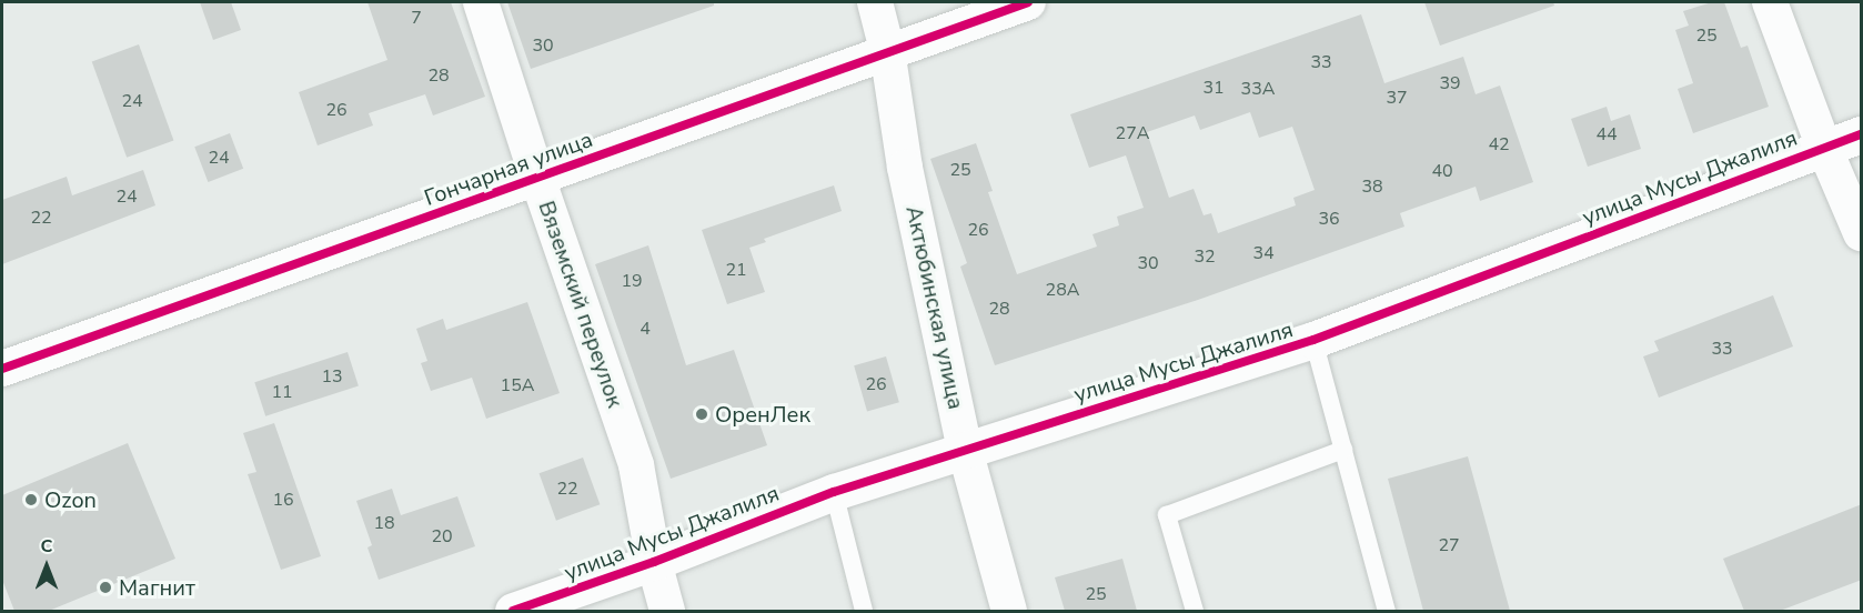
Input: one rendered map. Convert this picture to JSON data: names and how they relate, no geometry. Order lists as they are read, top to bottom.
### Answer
{
  "streets": {
    "street": [
      "Гончарная улица",
      "улица Мусы Джалиля",
      "Вяземский переулок",
      "Актюбинская улица"
    ]
  },
  "crossings": [
    ["Гончарная улица", "Вяземский переулок"],
    ["Гончарная улица", "Актюбинская улица"],
    ["улица Мусы Джалиля", "Вяземский переулок"],
    ["улица Мусы Джалиля", "Актюбинская улица"]
  ],
  "places": ["ОренЛек", "Ozon", "Магнит"],
  "house_numbers": [
    "7",
    "25",
    "30",
    "33",
    "28",
    "39",
    "31",
    "33А",
    "37",
    "24",
    "26",
    "27А",
    "44",
    "42",
    "24",
    "25",
    "40",
    "38",
    "24",
    "22",
    "36",
    "26",
    "34",
    "32",
    "30",
    "21",
    "19",
    "28А",
    "28",
    "4",
    "33",
    "13",
    "26",
    "15А",
    "11",
    "22",
    "16",
    "18",
    "20",
    "27",
    "25"
  ],
  "north": "top"
}
